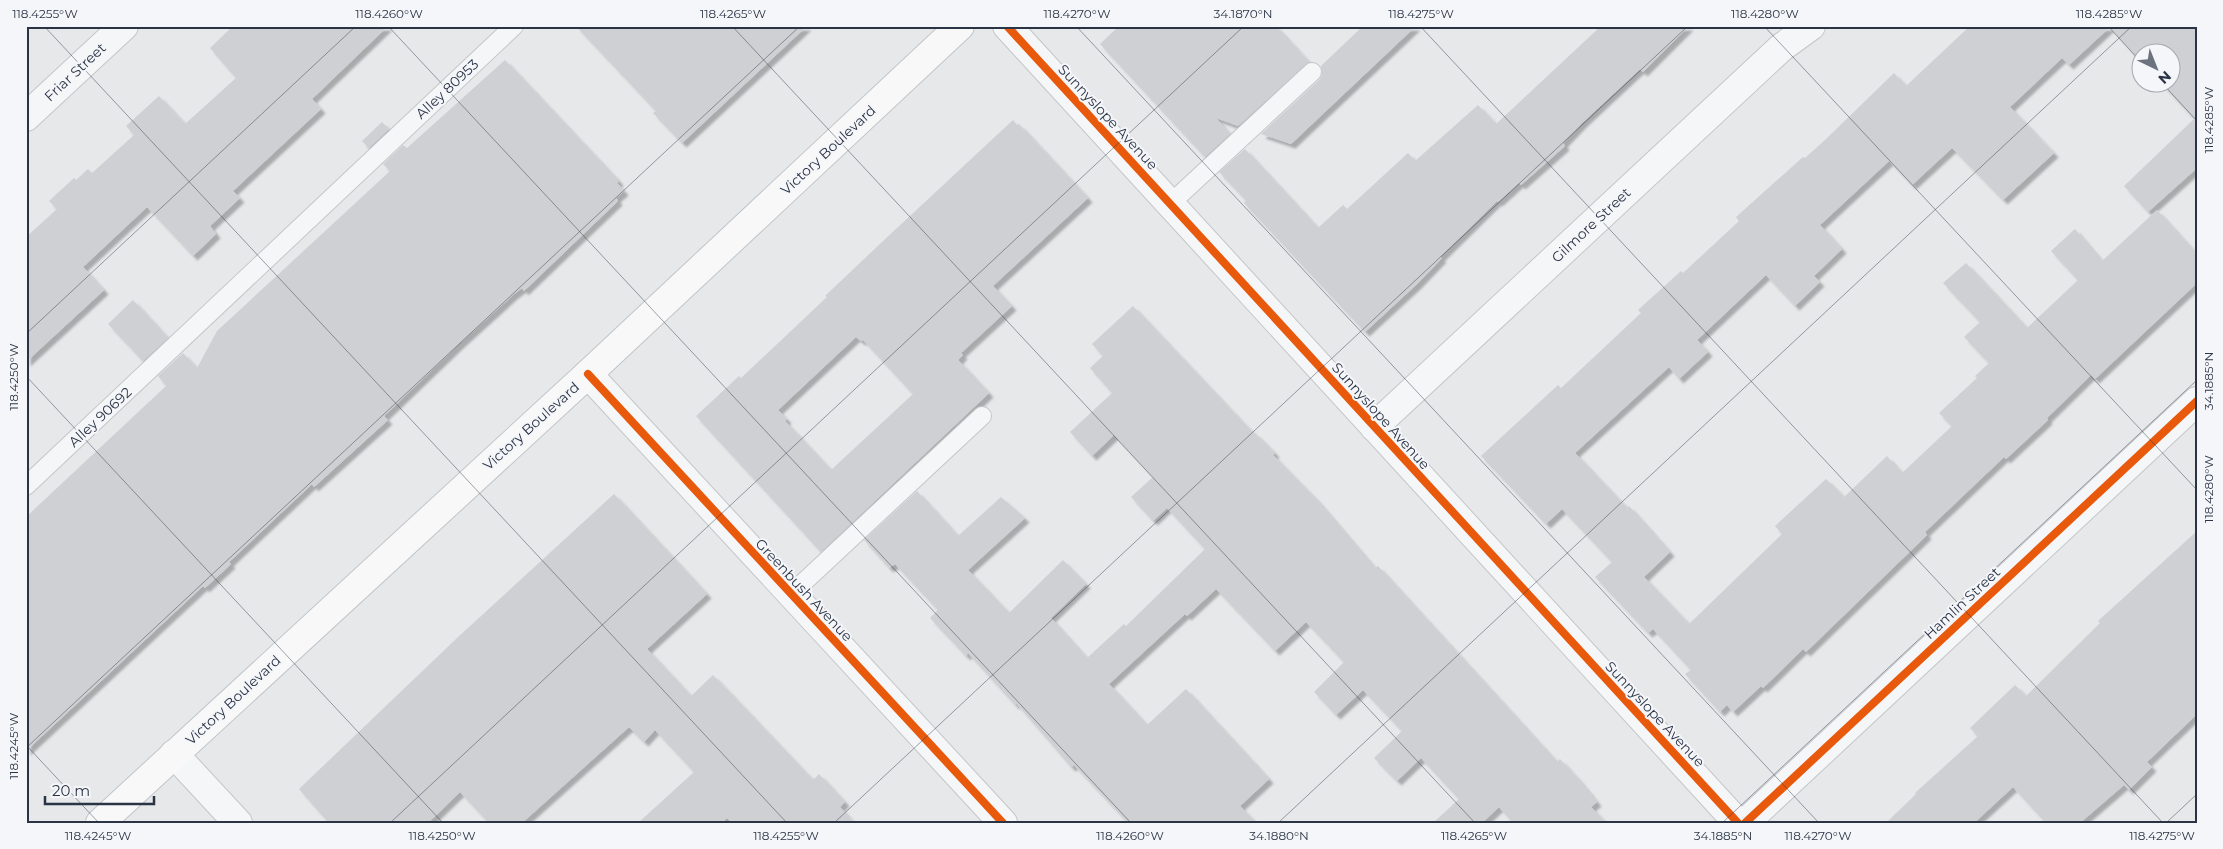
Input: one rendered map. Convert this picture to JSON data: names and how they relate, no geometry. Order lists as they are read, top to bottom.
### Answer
{
  "streets": {
    "main road": ["Victory Boulevard"],
    "street": [
      "Friar Street",
      "Sunnyslope Avenue",
      "Gilmore Street",
      "Greenbush Avenue",
      "Hamlin Street"
    ],
    "lane": ["Alley 80953", "Alley 90692"]
  },
  "crossings": [
    ["Alley 80953", "Alley 90692"],
    ["Sunnyslope Avenue", "Gilmore Street"],
    ["Victory Boulevard", "Greenbush Avenue"]
  ],
  "scale_bar": "20 m",
  "north": "bottom right",
  "coordinates": [
    "118.4255°W",
    "118.4260°W",
    "118.4265°W",
    "118.4270°W",
    "34.1870°N",
    "118.4275°W",
    "118.4280°W",
    "118.4285°W",
    "118.4250°W",
    "34.1885°N",
    "118.4245°W",
    "34.1880°N"
  ]
}
